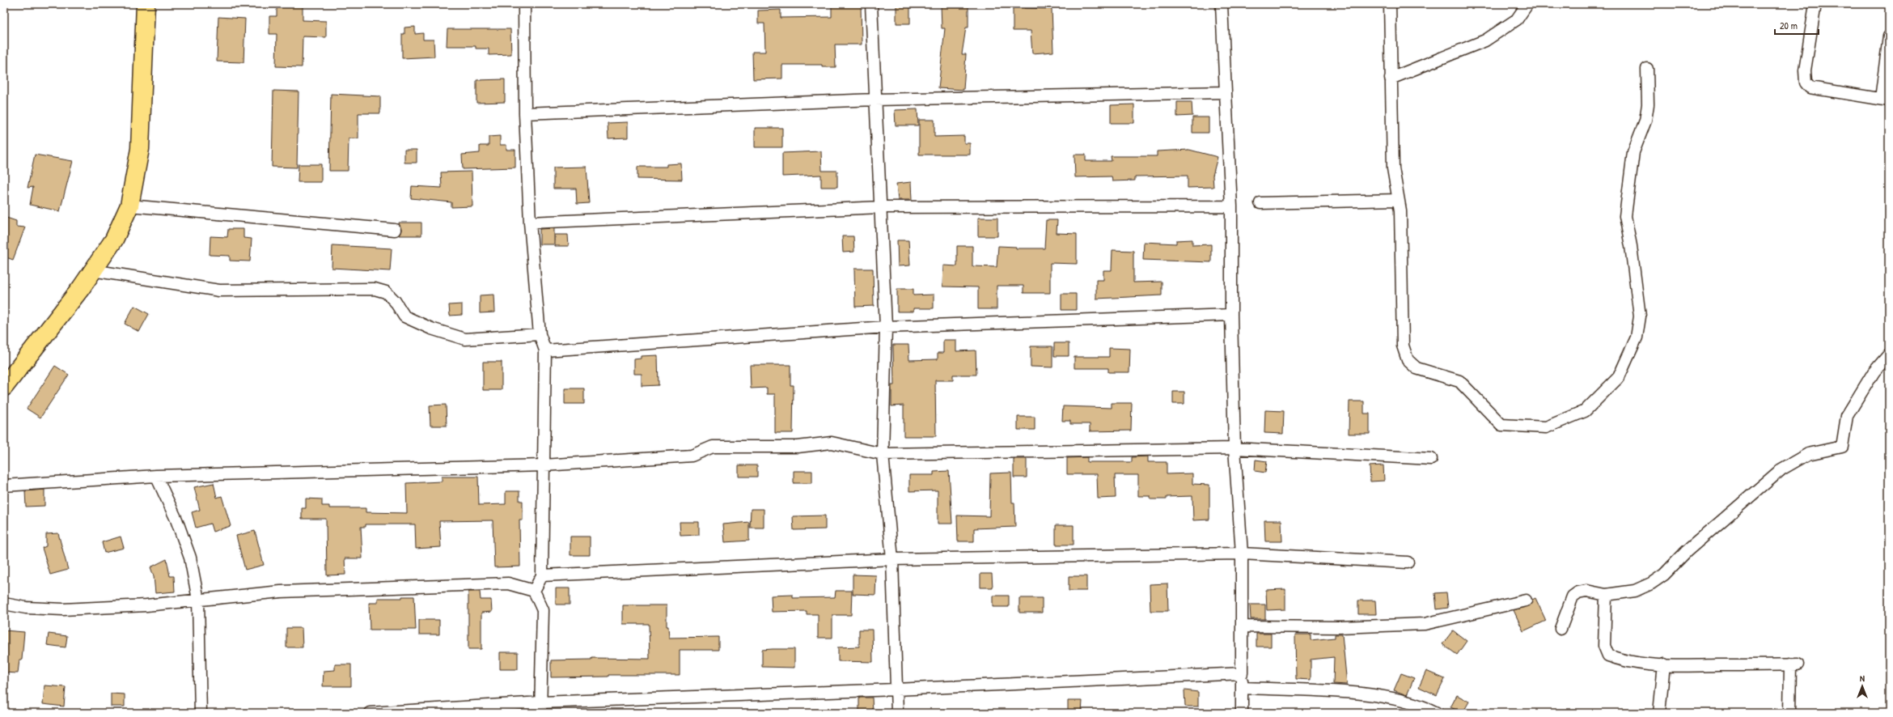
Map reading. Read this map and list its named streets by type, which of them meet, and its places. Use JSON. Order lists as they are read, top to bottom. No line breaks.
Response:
{"scale_bar":"20 m","north":"top"}
